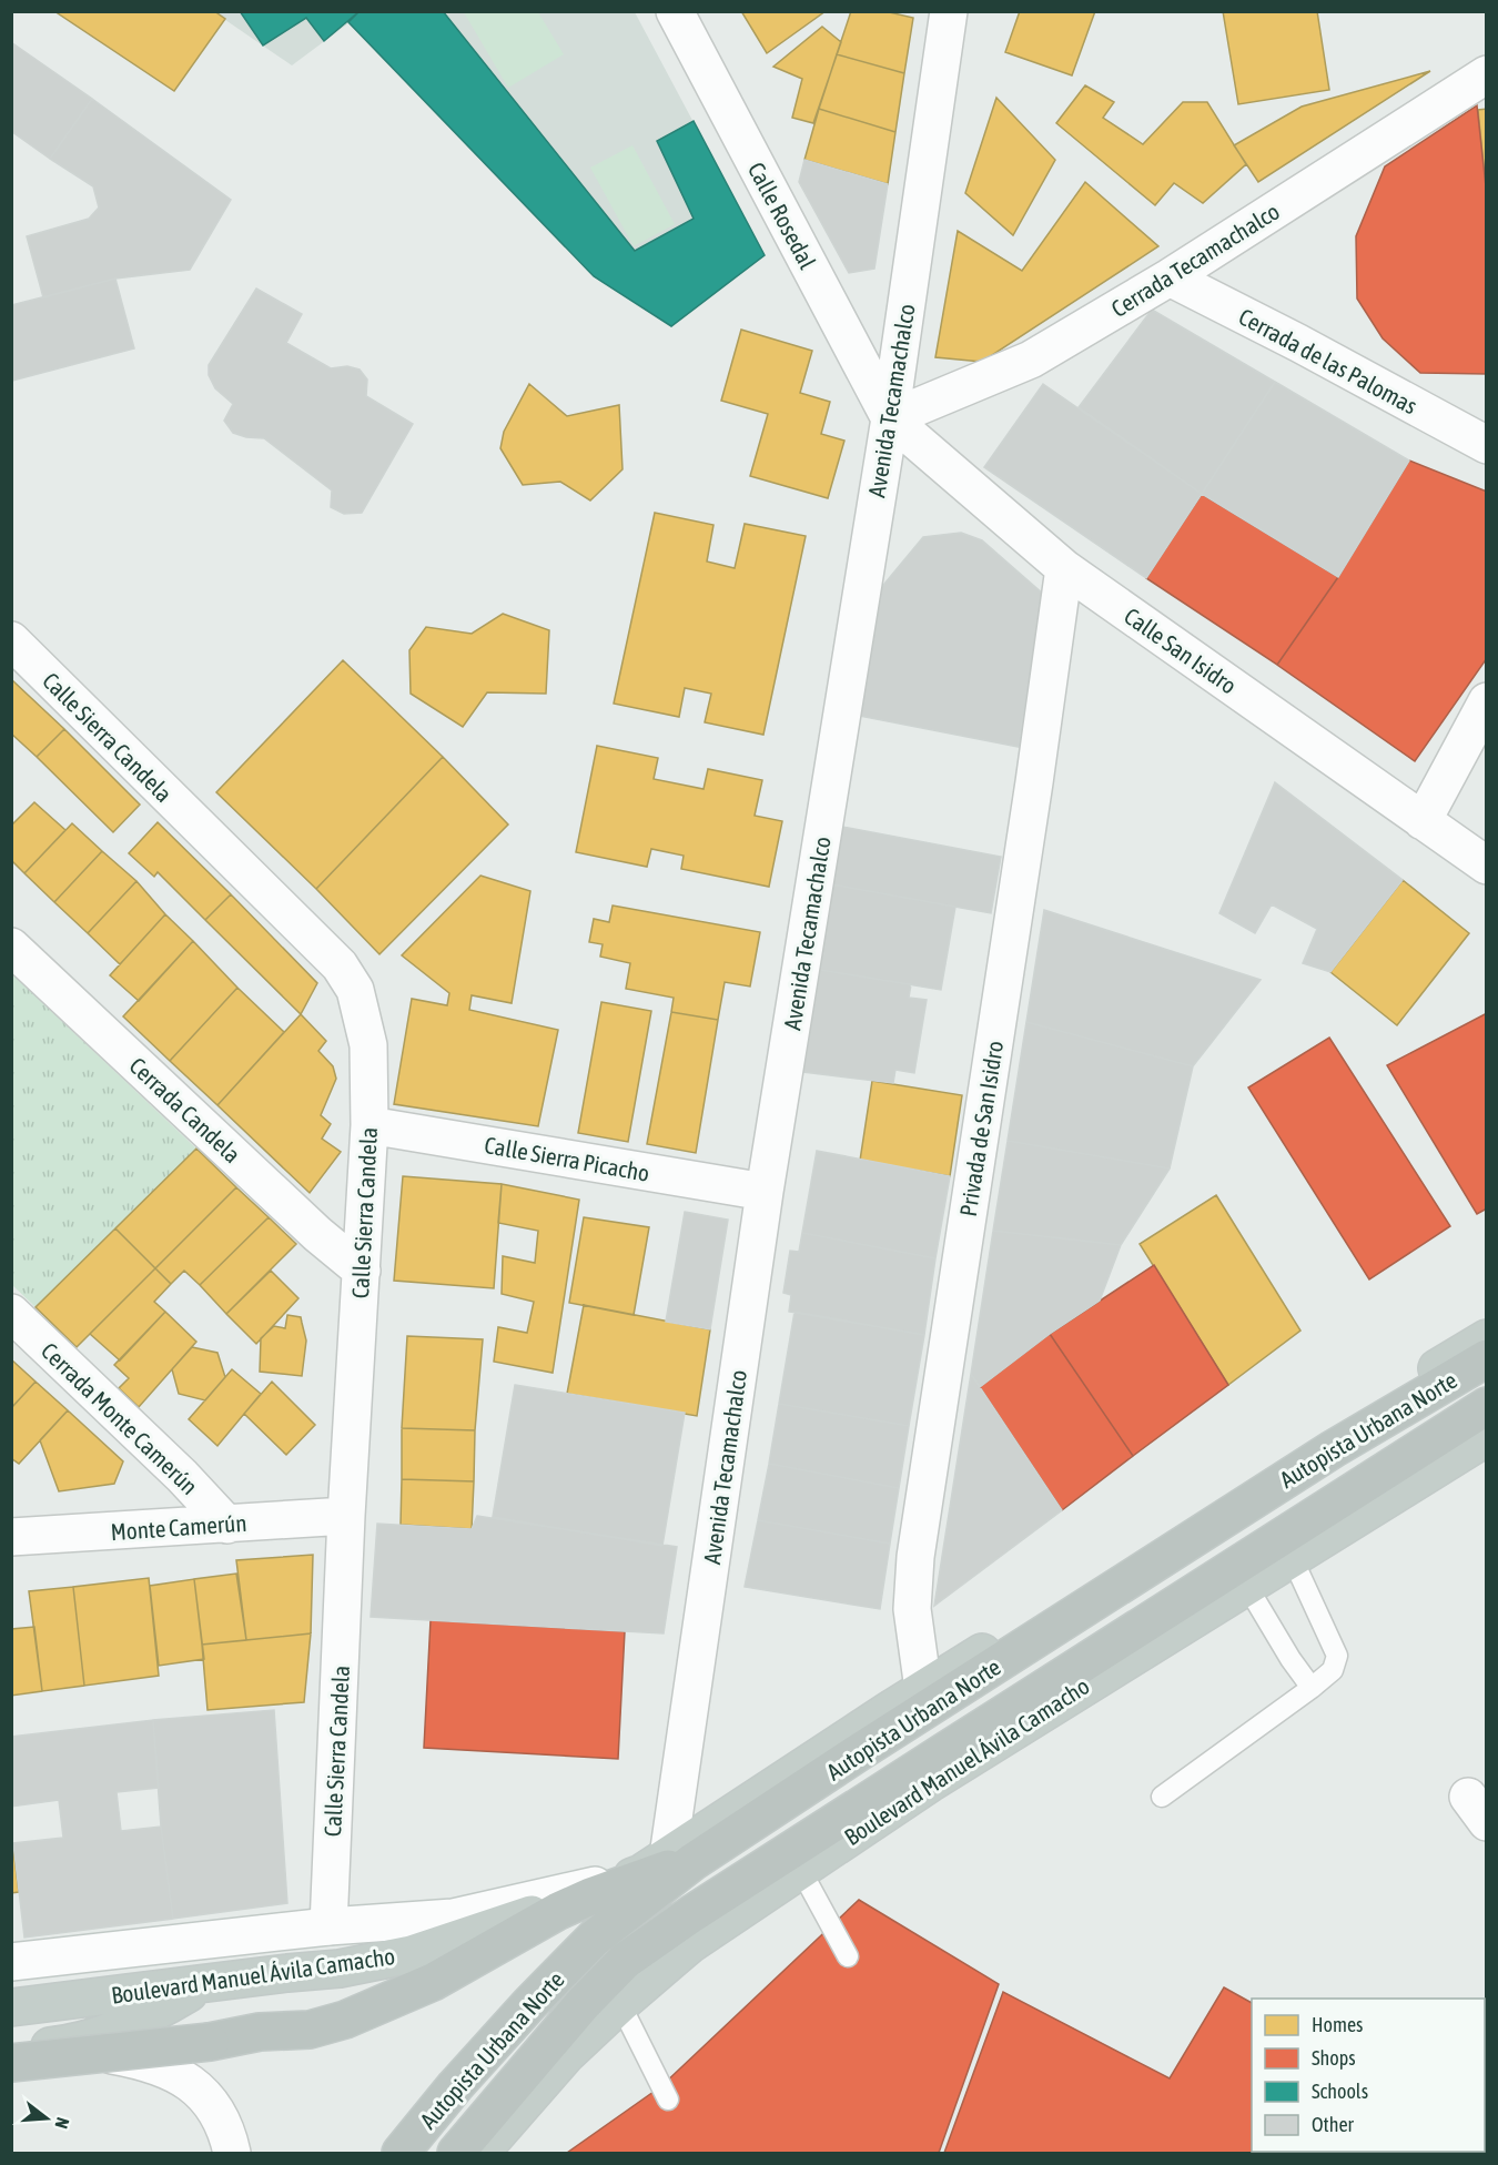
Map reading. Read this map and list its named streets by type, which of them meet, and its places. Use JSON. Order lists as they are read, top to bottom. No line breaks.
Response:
{"streets":{"highway":["Autopista Urbana Norte","Boulevard Manuel Ávila Camacho"],"street":["Calle Rosedal","Cerrada Tecamachalco","Cerrada de las Palomas","Avenida Tecamachalco","Calle San Isidro","Calle Sierra Candela","Cerrada Candela","Privada de San Isidro","Calle Sierra Picacho","Cerrada Monte Camerún","Monte Camerún"]},"crossings":[["Calle Rosedal","Cerrada Tecamachalco"],["Calle Rosedal","Avenida Tecamachalco"],["Calle Rosedal","Calle San Isidro"],["Cerrada Tecamachalco","Cerrada de las Palomas"],["Cerrada Tecamachalco","Avenida Tecamachalco"],["Cerrada Tecamachalco","Calle San Isidro"],["Avenida Tecamachalco","Calle San Isidro"],["Avenida Tecamachalco","Calle Sierra Picacho"],["Avenida Tecamachalco","Autopista Urbana Norte"],["Avenida Tecamachalco","Boulevard Manuel Ávila Camacho"],["Calle San Isidro","Privada de San Isidro"],["Calle Sierra Candela","Cerrada Candela"],["Calle Sierra Candela","Calle Sierra Picacho"],["Calle Sierra Candela","Monte Camerún"],["Calle Sierra Candela","Boulevard Manuel Ávila Camacho"],["Privada de San Isidro","Boulevard Manuel Ávila Camacho"],["Cerrada Monte Camerún","Monte Camerún"],["Autopista Urbana Norte","Boulevard Manuel Ávila Camacho"]],"legend":["Homes","Shops","Schools","Other"],"north":"right"}
